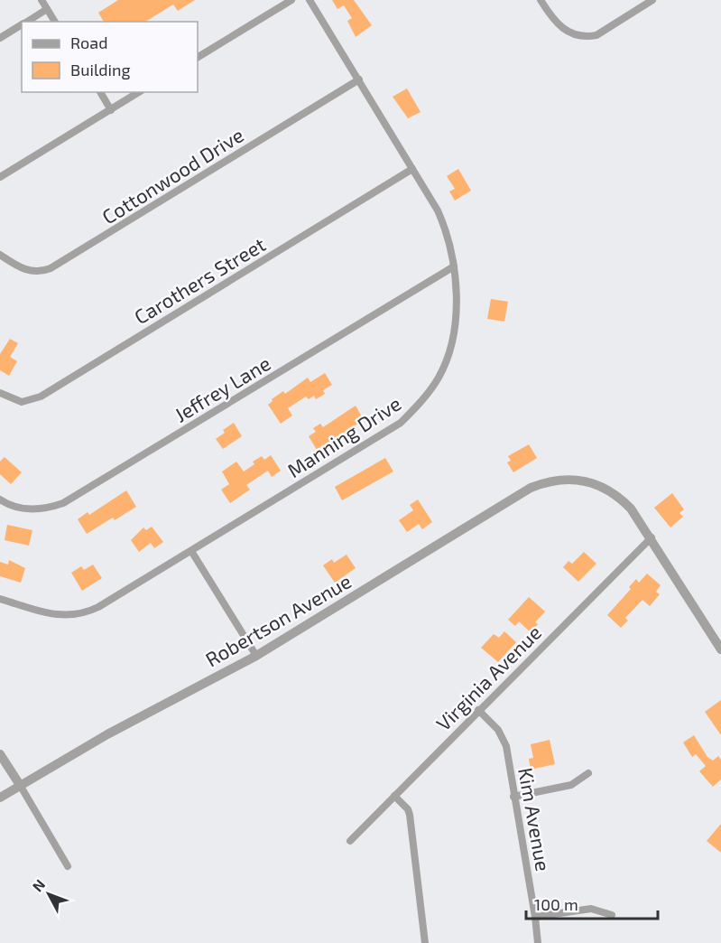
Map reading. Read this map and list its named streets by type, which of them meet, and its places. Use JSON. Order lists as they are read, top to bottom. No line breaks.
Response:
{"streets":{"street":["Cottonwood Drive","Carothers Street","Jeffrey Lane","Manning Drive","Robertson Avenue","Virginia Avenue","Kim Avenue"]},"crossings":[["Cottonwood Drive","Manning Drive"],["Carothers Street","Manning Drive"],["Jeffrey Lane","Manning Drive"],["Robertson Avenue","Virginia Avenue"],["Virginia Avenue","Kim Avenue"]],"legend":["Road","Building"],"scale_bar":"100 m","north":"top left"}
